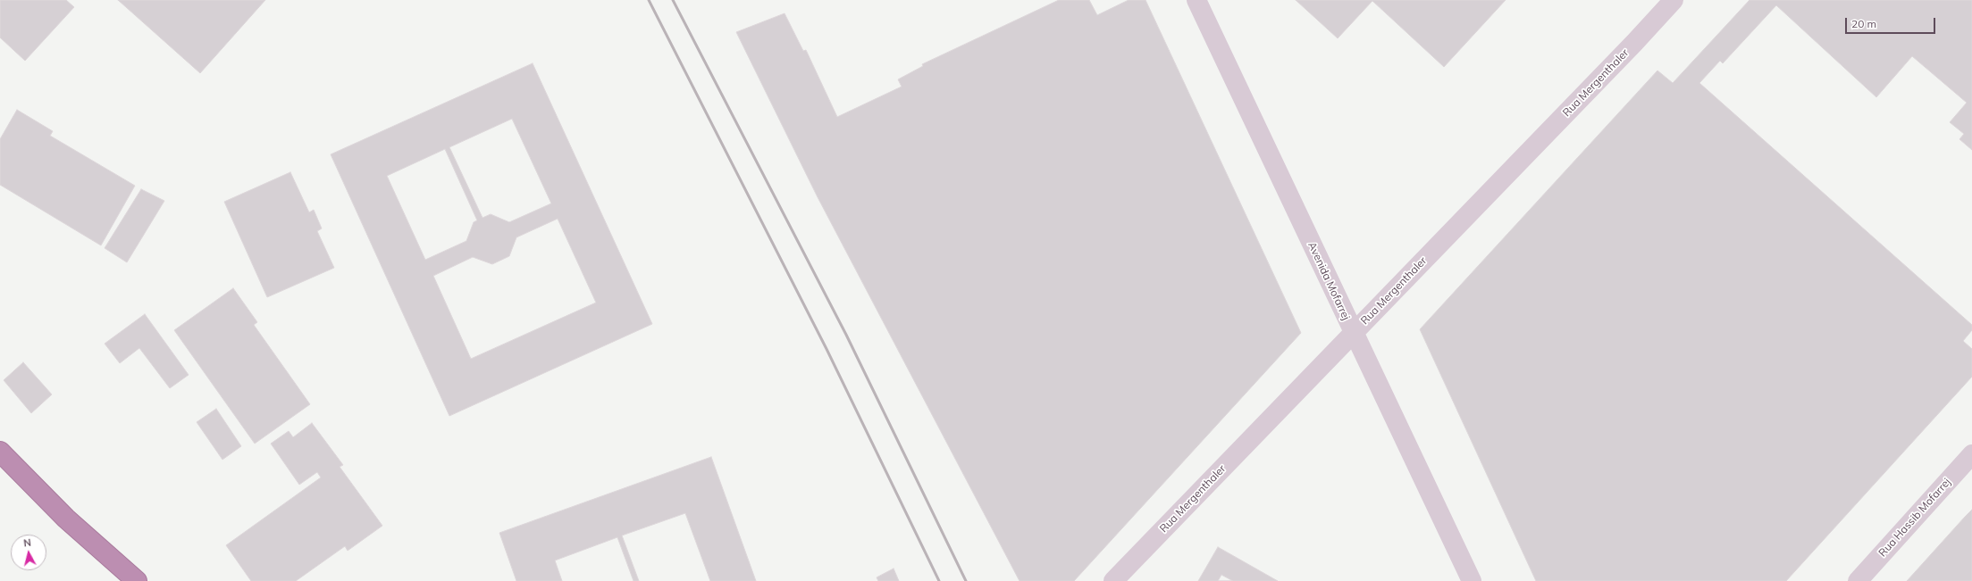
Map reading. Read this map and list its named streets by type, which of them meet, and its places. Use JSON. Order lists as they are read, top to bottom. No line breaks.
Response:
{"streets":{"street":["Rua Mergenthaler","Avenida Mofarrej","Rua Hassib Mofarrej"]},"crossings":[["Rua Mergenthaler","Avenida Mofarrej"]],"scale_bar":"20 m","north":"top"}
